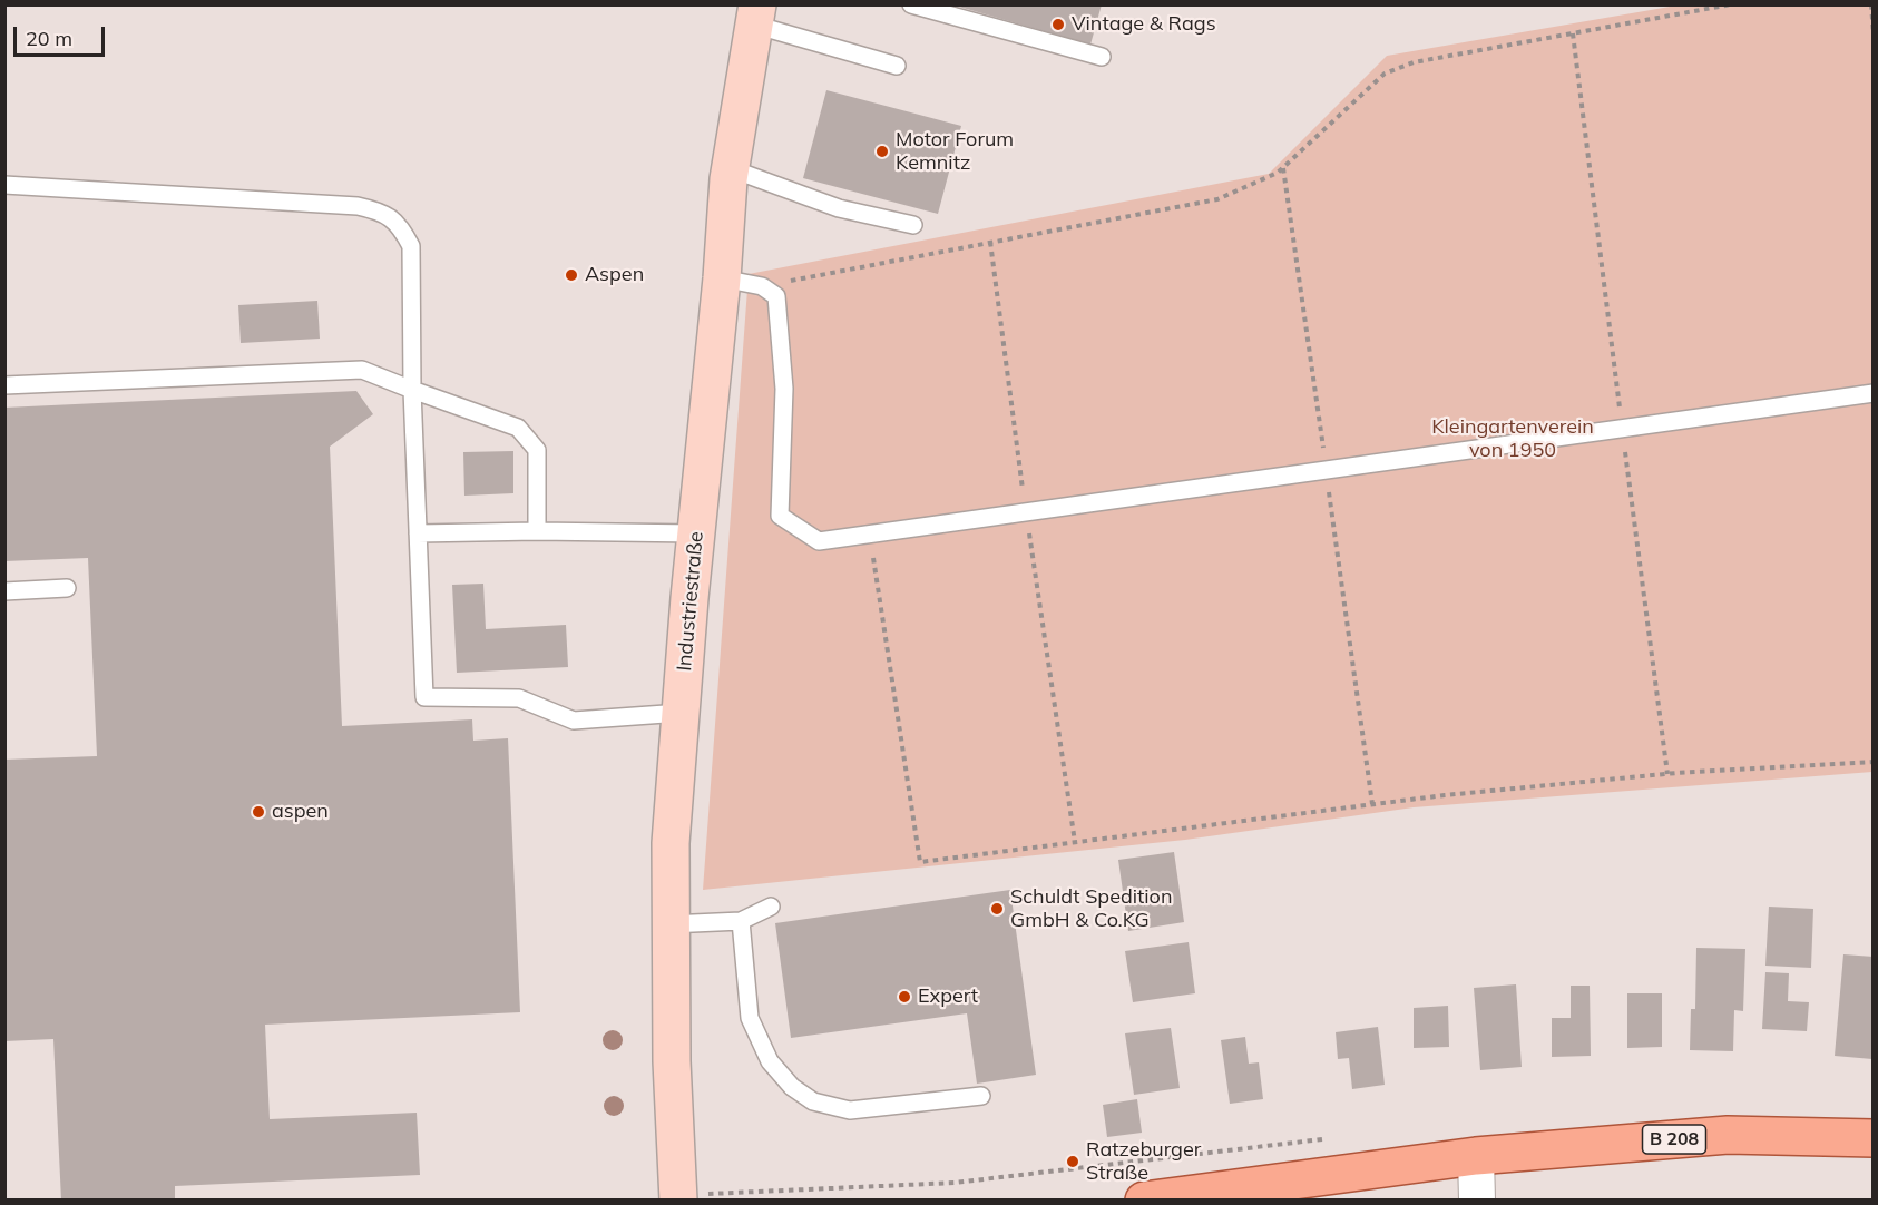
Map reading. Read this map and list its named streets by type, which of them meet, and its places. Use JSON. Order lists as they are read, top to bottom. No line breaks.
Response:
{"streets":{"main road":["Industriestraße","B 208"]},"parks":["Kleingartenverein von 1950"],"places":["Vintage & Rags","Motor Forum Kemnitz","Aspen","aspen","Schuldt Spedition GmbH & Co.KG","Expert","Ratzeburger Straße"],"scale_bar":"20 m"}
